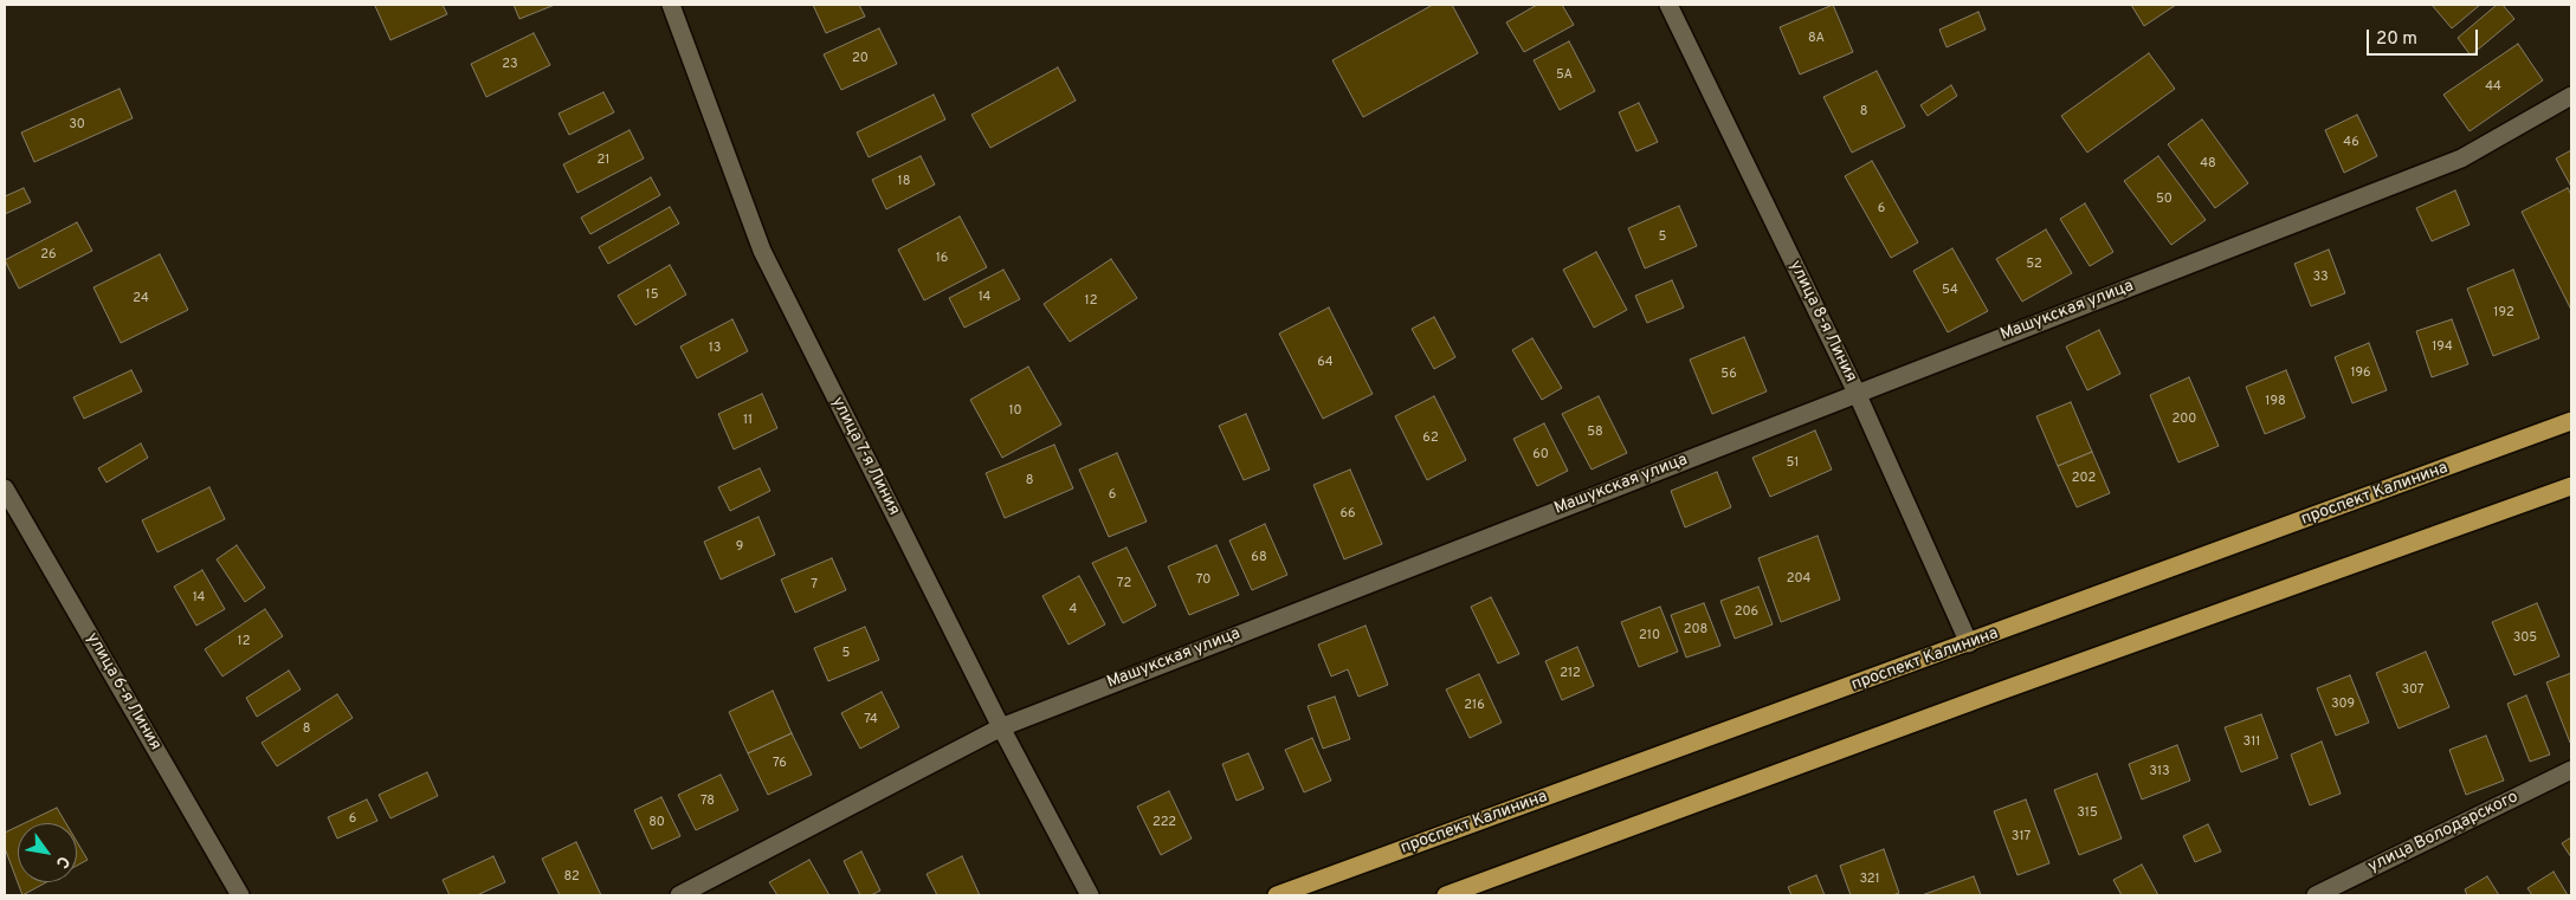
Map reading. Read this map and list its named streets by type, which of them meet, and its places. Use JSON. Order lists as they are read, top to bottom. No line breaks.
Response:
{"streets":{"main road":["проспект Калинина"],"street":["Машукская улица","улица 8-я Линия","улица 7-я Линия","улица 6-я Линия","улица Володарского"]},"crossings":[["Машукская улица","улица 8-я Линия"],["Машукская улица","улица 7-я Линия"],["улица 8-я Линия","проспект Калинина"]],"house_numbers":["8А","20","23","5А","44","8","30","46","21","48","18","50","6","5","26","16","52","33","54","15","14","24","12","192","194","13","64","196","56","198","10","200","11","58","62","60","51","202","8","6","66","9","68","204","70","72","7","14","4","206","208","210","305","12","5","212","307","309","216","74","8","311","76","313","78","315","6","80","222","317","82","321"],"scale_bar":"20 m","north":"bottom right"}
